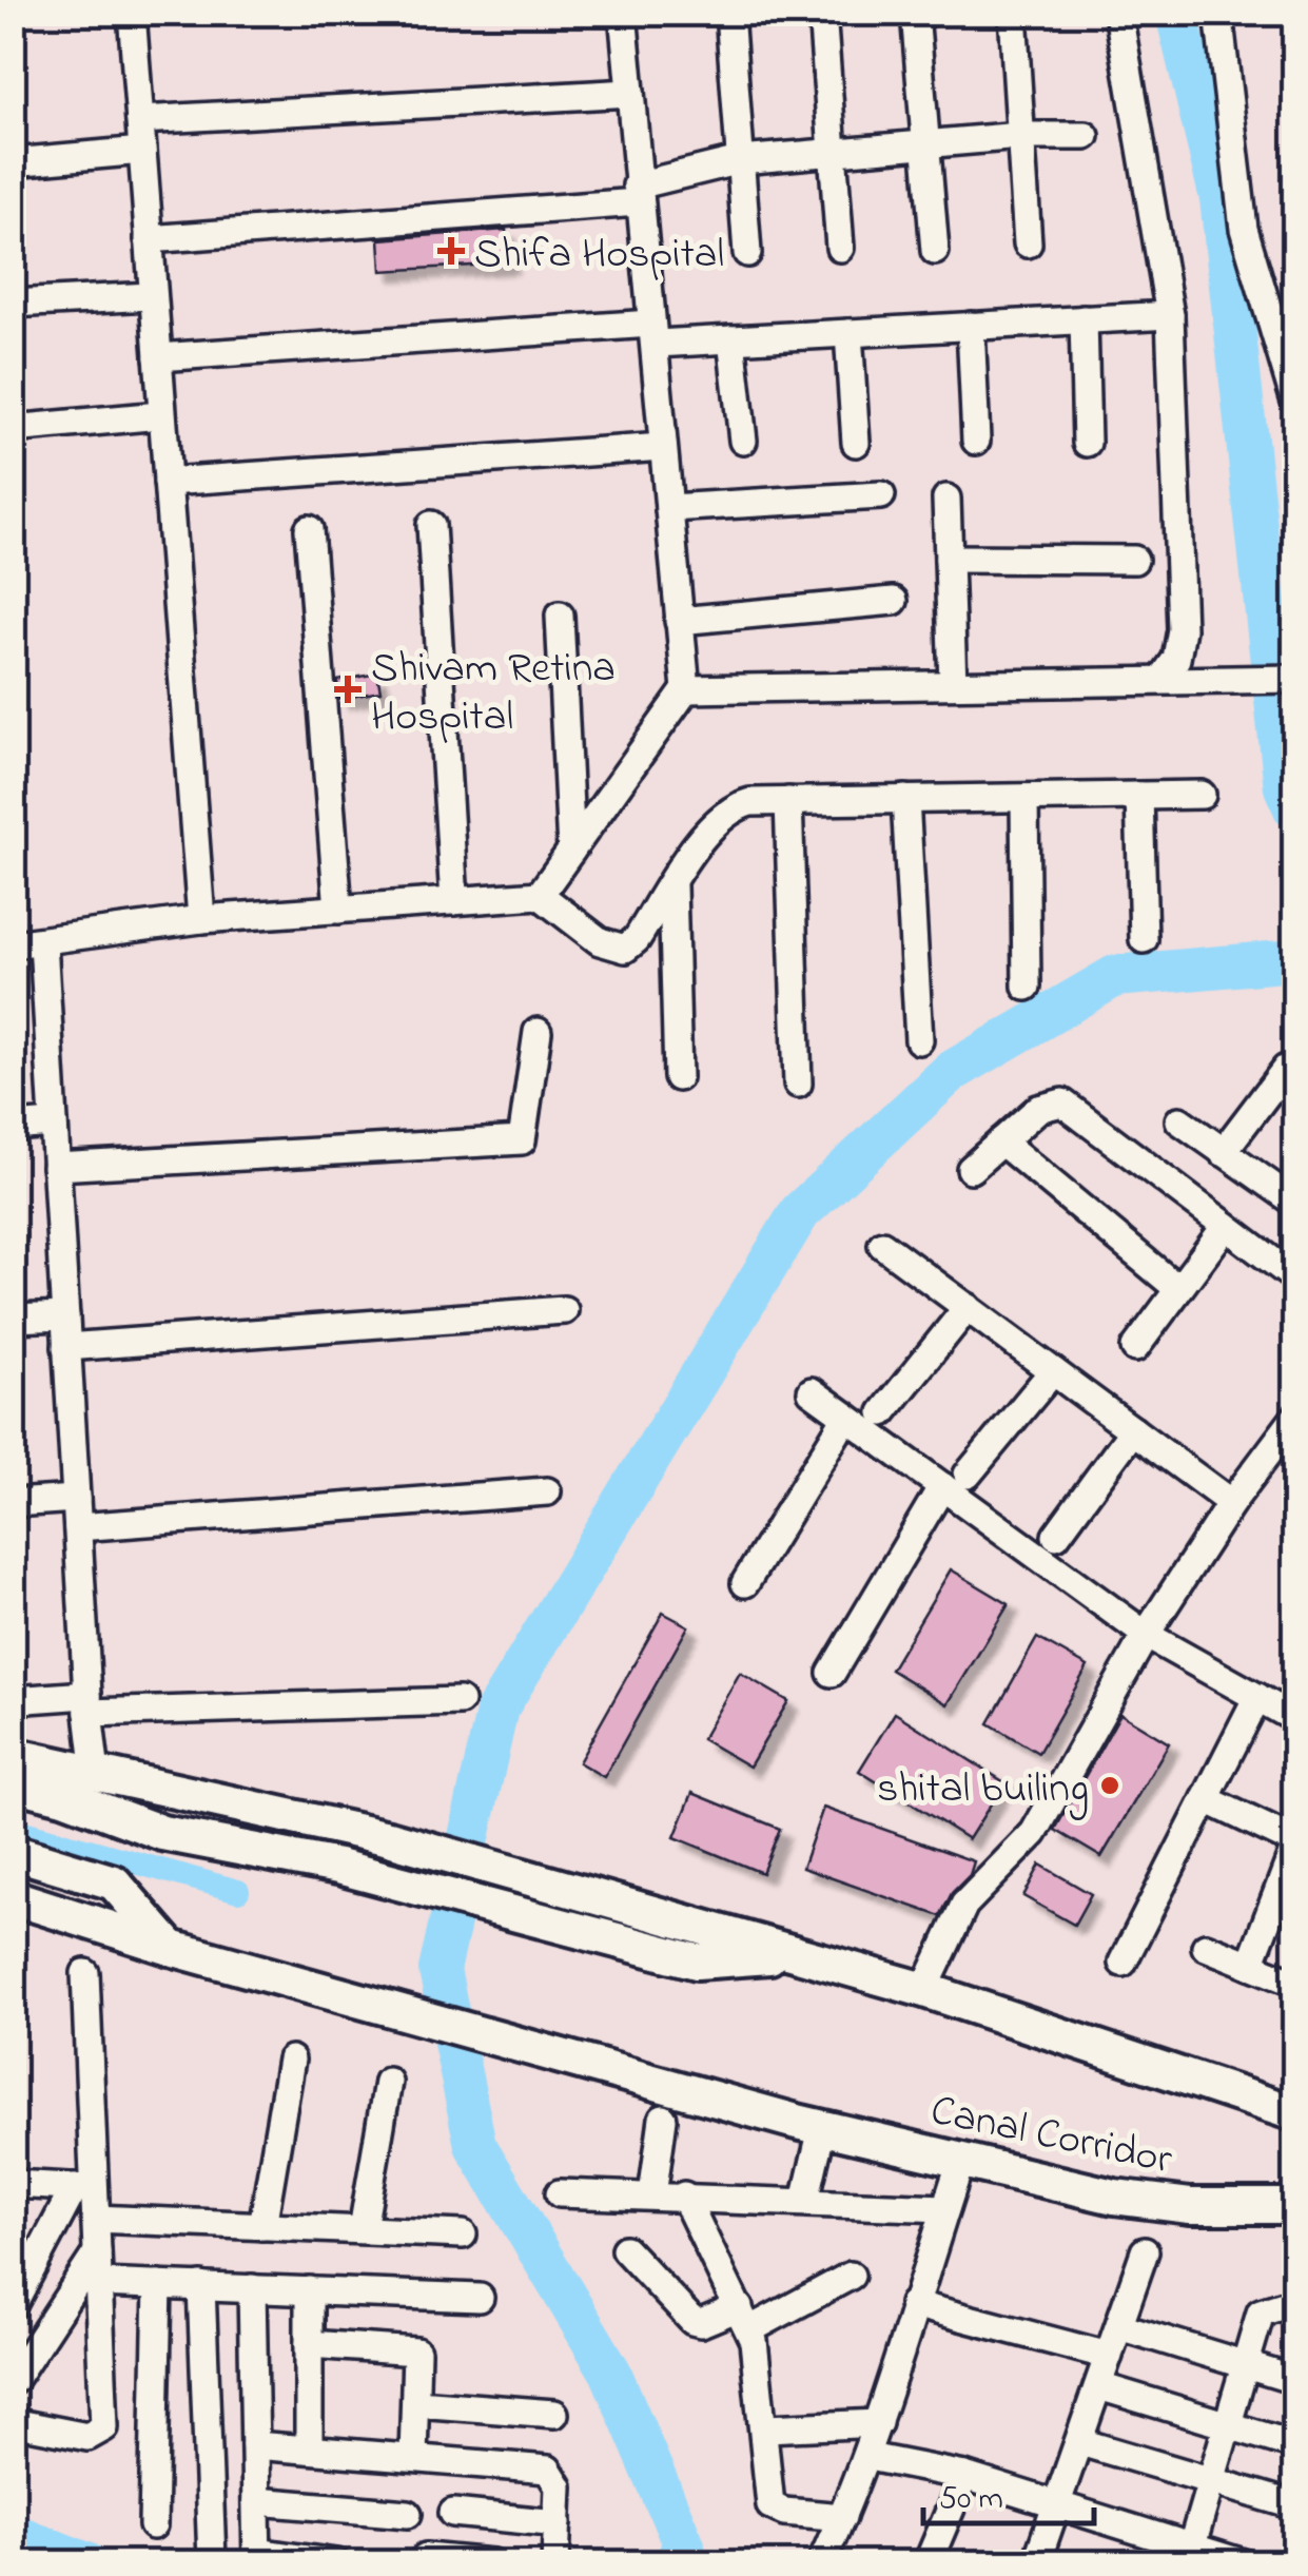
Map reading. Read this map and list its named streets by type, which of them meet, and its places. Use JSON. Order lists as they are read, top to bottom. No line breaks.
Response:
{"streets":{"main road":["Canal Corridor"]},"places":{"health":["Shifa Hospital","Shivam Retina Hospital"],"other":["shital builing"]},"scale_bar":"50 m"}
